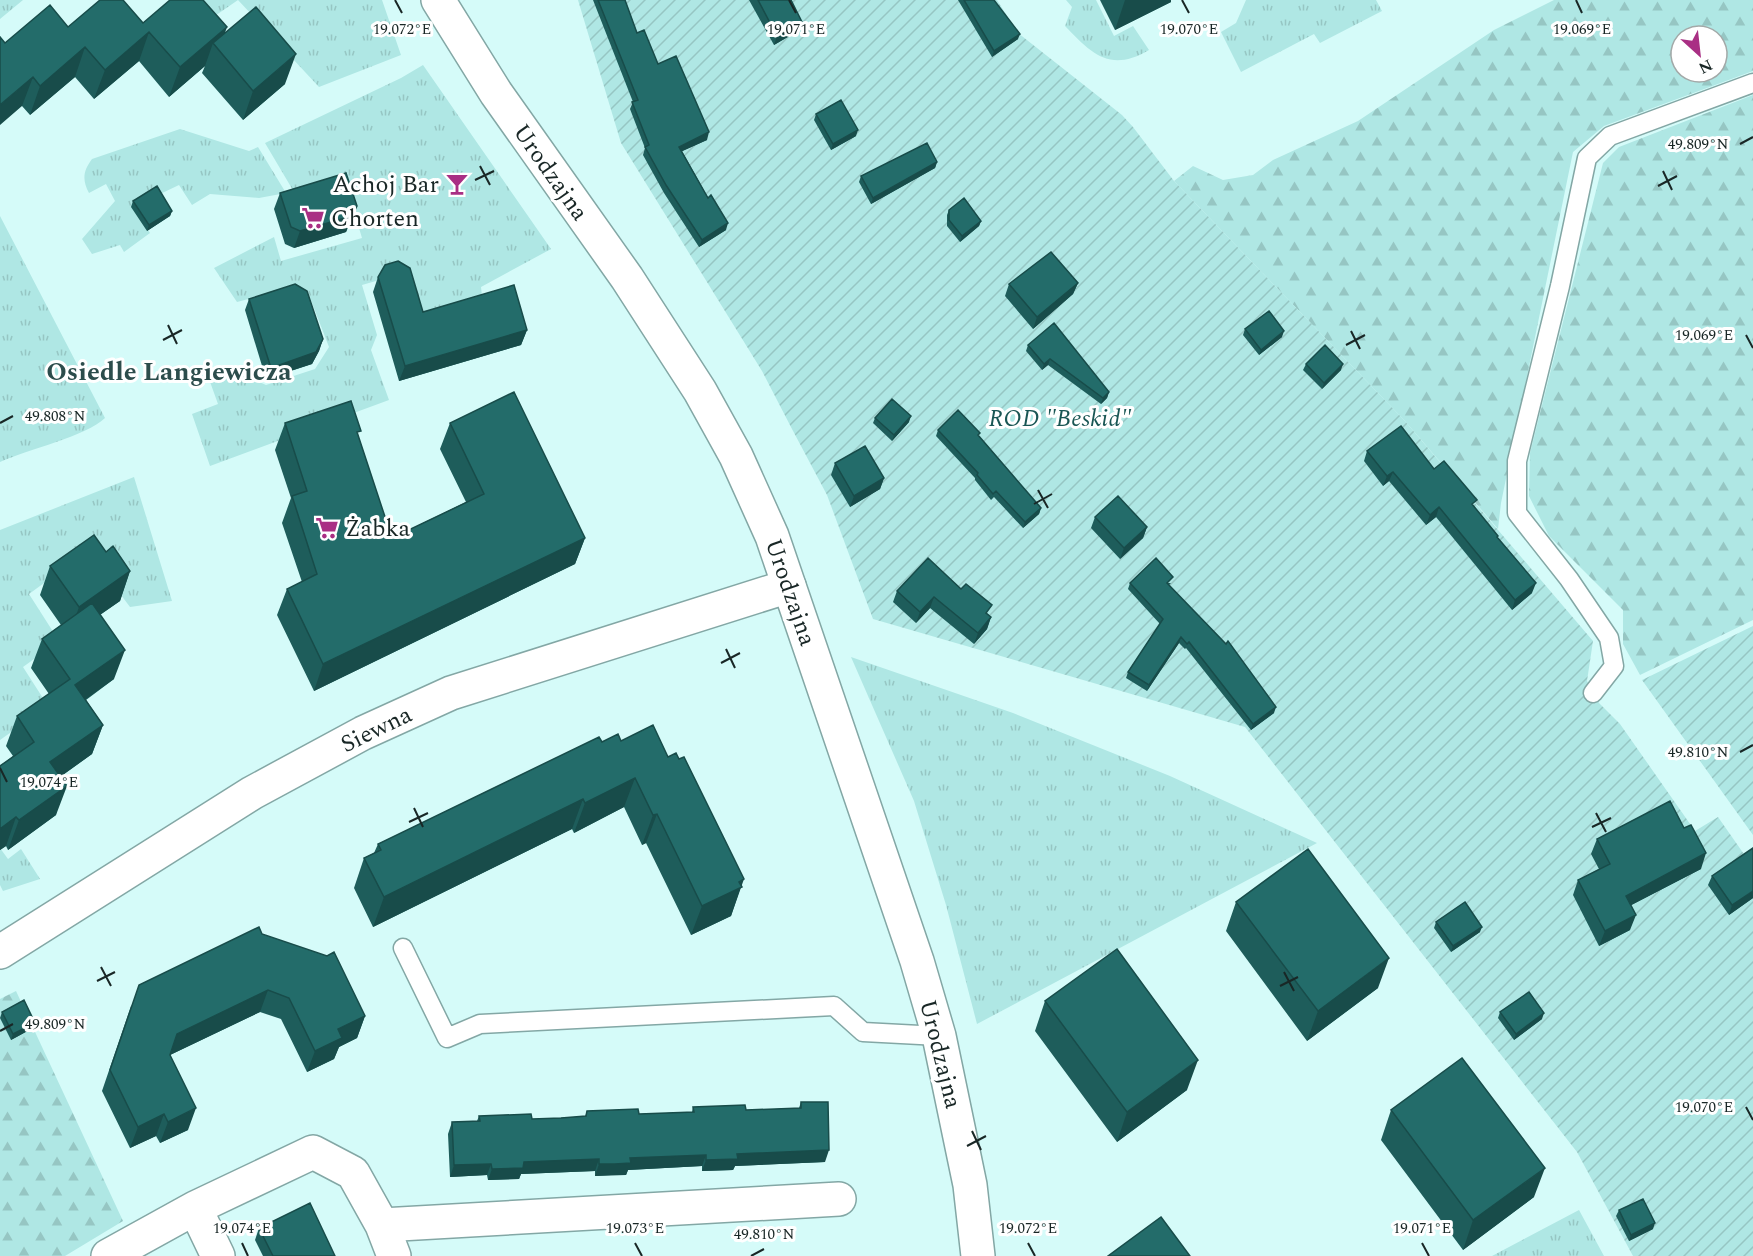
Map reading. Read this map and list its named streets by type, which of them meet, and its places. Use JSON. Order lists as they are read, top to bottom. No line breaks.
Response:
{"streets":{"street":["Urodzajna","Siewna"]},"crossings":[["Urodzajna","Siewna"]],"districts":["Osiedle Langiewicza"],"parks":["ROD \"Beskid\""],"places":{"bar":["Achoj Bar"],"supermarket":["Chorten","Żabka"]},"north":"bottom right","coordinates":["19.072°E","19.071°E","19.070°E","19.069°E","49.809°N","49.808°N","49.810°N","19.074°E","19.073°E"]}
